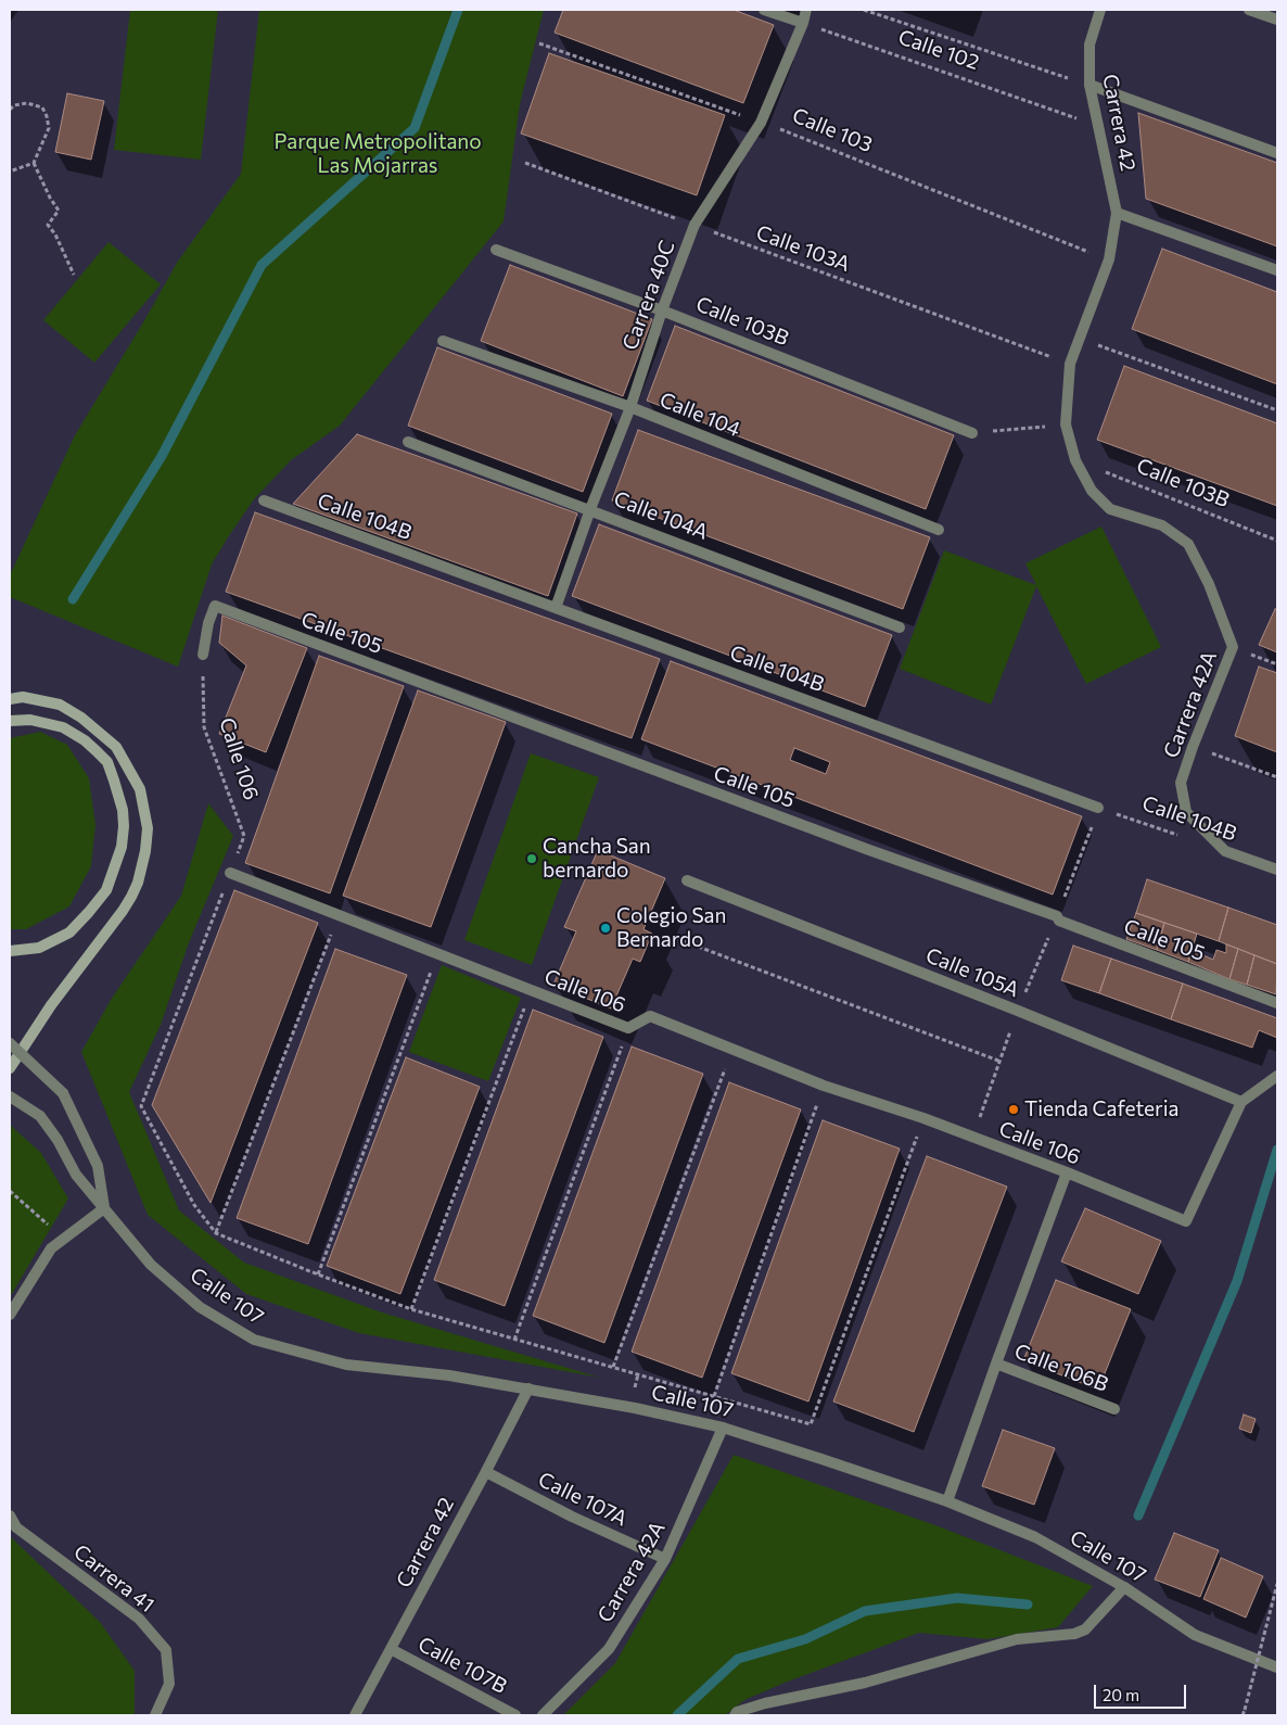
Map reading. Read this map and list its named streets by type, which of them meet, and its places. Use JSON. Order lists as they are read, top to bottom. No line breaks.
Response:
{"streets":{"street":["Carrera 42","Carrera 40C","Calle 103B","Calle 104","Calle 104A","Calle 104B","Calle 105","Carrera 42A","Calle 106","Calle 105A","Calle 107","Calle 106B","Calle 107A","Carrera 41","Calle 107B"],"path":["Calle 102","Calle 103","Calle 103A"]},"crossings":[["Calle 102","Carrera 42"],["Calle 102","Carrera 40C"],["Carrera 42","Carrera 42A"],["Carrera 42","Calle 107"],["Carrera 42","Calle 107A"],["Carrera 42","Calle 107B"],["Calle 103","Carrera 40C"],["Calle 103","Carrera 42A"],["Calle 103A","Carrera 40C"],["Calle 103A","Carrera 42A"],["Carrera 40C","Calle 103B"],["Carrera 40C","Calle 104"],["Carrera 40C","Calle 104A"],["Carrera 40C","Calle 104B"],["Calle 103B","Carrera 42A"],["Calle 104B","Carrera 42A"],["Calle 105","Calle 106"],["Carrera 42A","Calle 107"],["Carrera 42A","Calle 107A"],["Calle 106","Calle 105A"]],"parks":["Parque Metropolitano Las Mojarras"],"places":["Cancha San bernardo","Colegio San Bernardo","Tienda Cafeteria"],"scale_bar":"20 m"}
